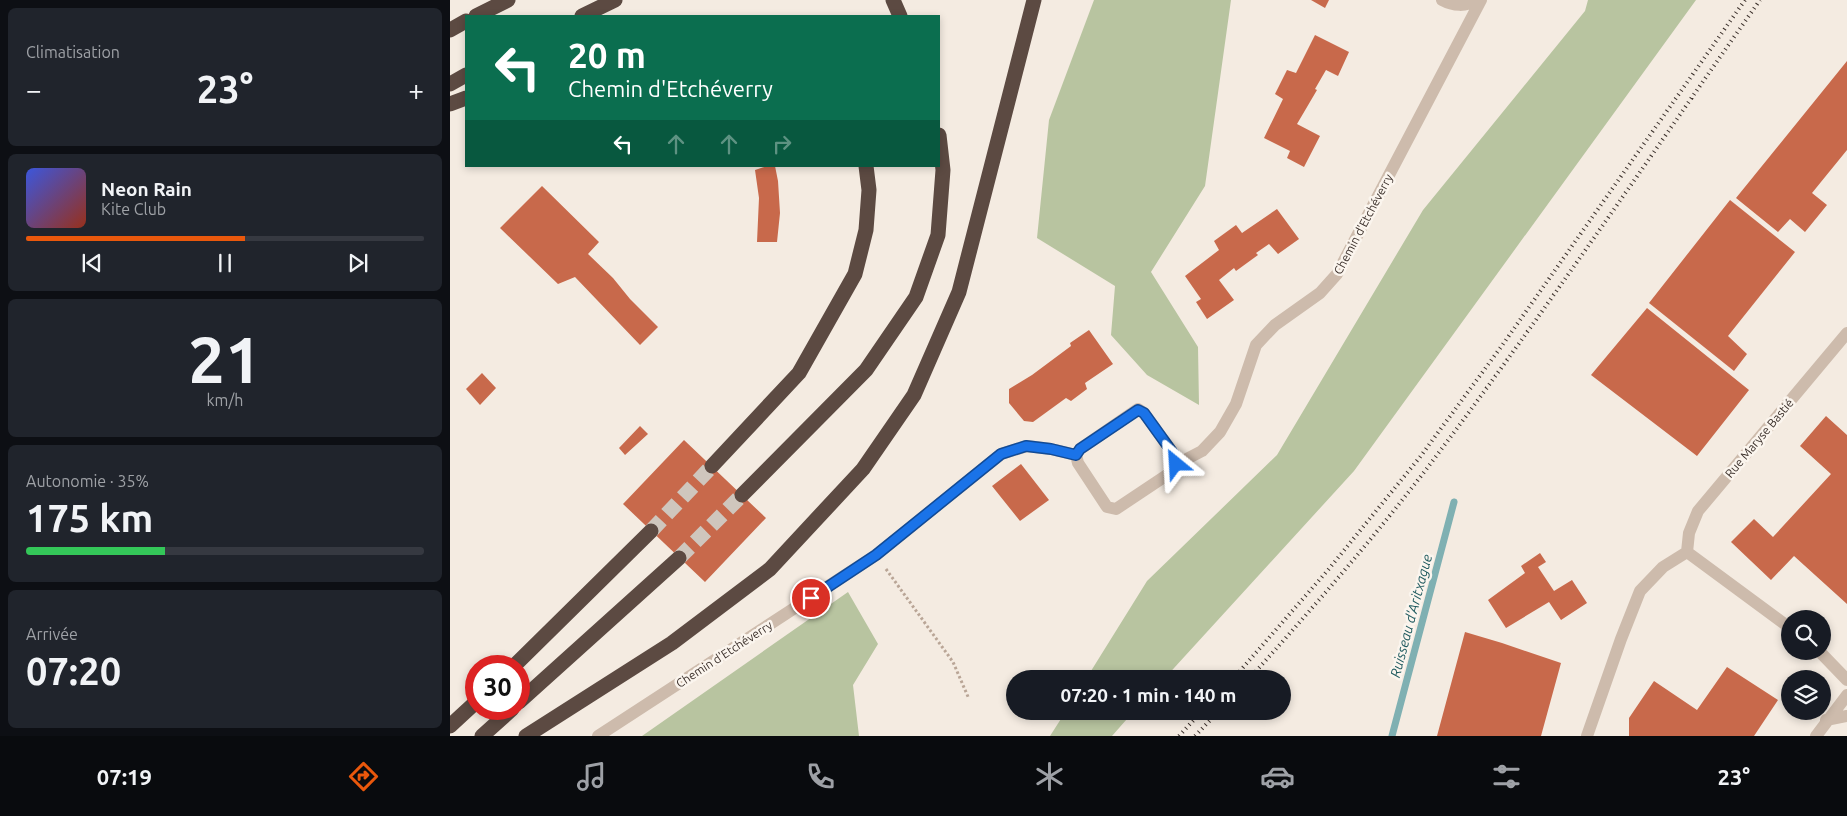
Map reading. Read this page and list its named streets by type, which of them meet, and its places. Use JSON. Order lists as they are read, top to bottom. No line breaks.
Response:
{"streets":{"street":["Chemin d'Etchéverry","Rue Maryse Bastié"]},"water":["Ruisseau d'Aritxague"],"page":{"tile":["Climatisation",["21","km/h"],["Autonomie · 35%","175 km"],["Arrivée","07:20"]],"turn":["20 m","Chemin d'Etchéverry"],"heat":["−","23°","+"],"song":["Neon Rain","Kite Club"],"limit":"30","trip":"07:20 · 1 min · 140 m","tabs":["07:19","23°"]}}
